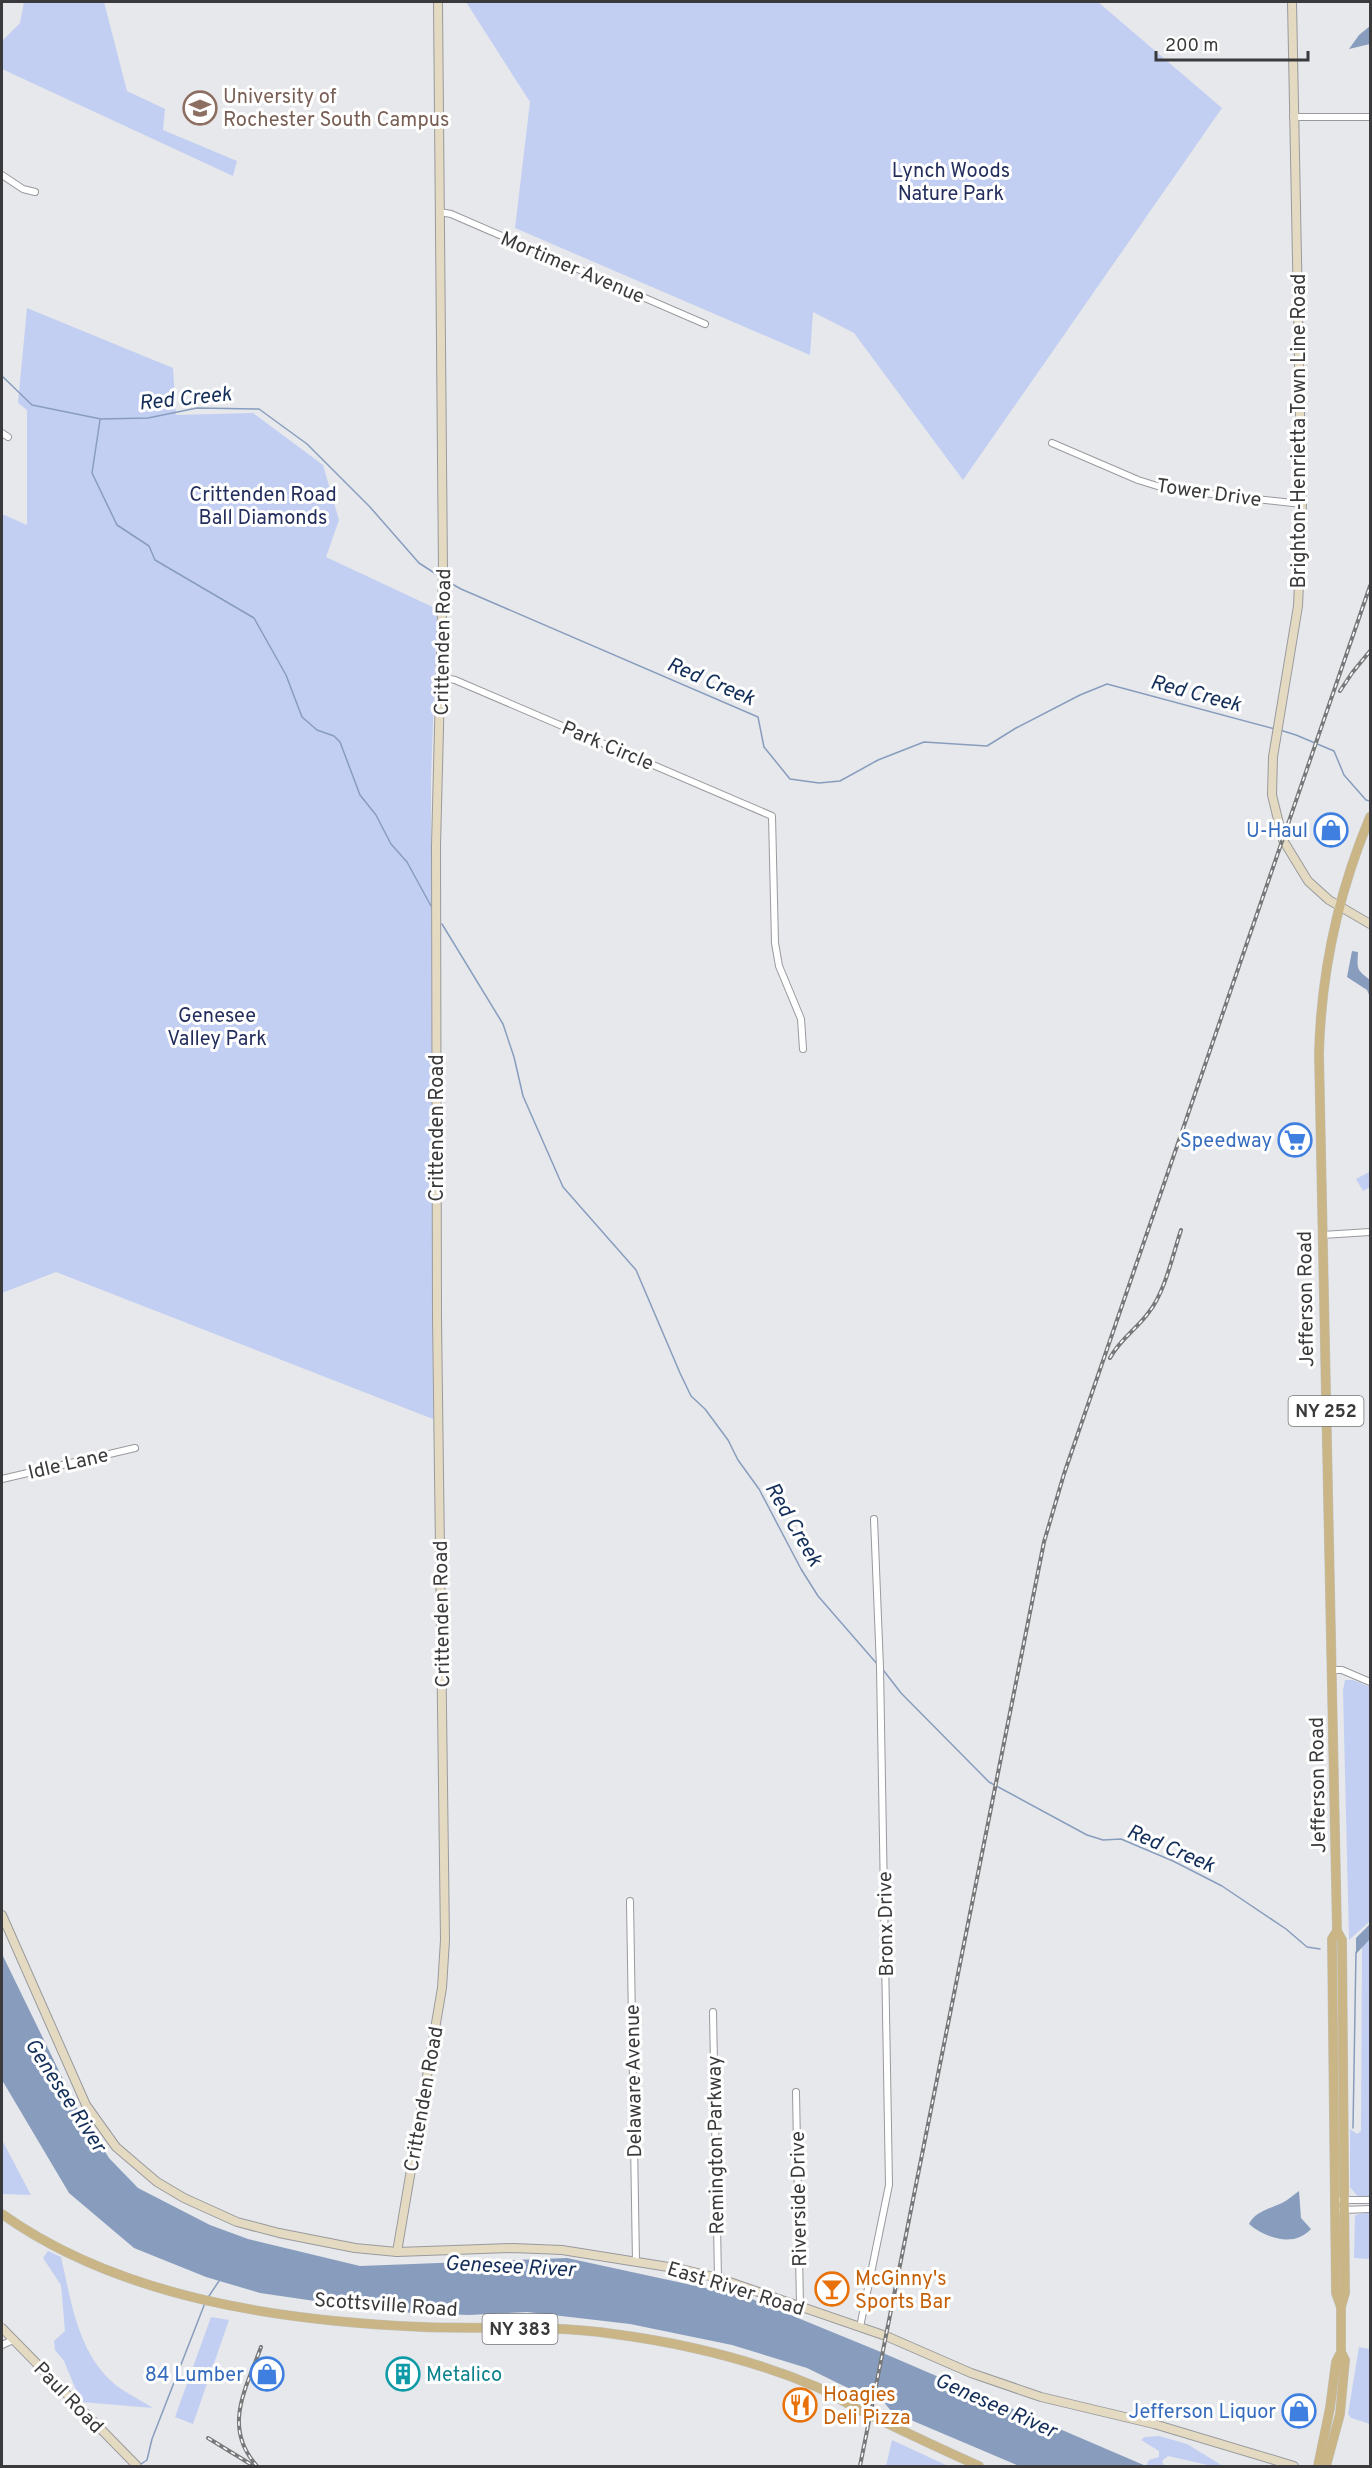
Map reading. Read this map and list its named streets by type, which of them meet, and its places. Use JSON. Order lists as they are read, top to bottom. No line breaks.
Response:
{"streets":{"main road":["Jefferson Road","NY 252","Scottsville Road","NY 383"],"street":["Mortimer Avenue","Brighton-Henrietta Town Line Road","Tower Drive","Crittenden Road","Park Circle","Idle Lane","Bronx Drive","Delaware Avenue","Remington Parkway","Riverside Drive","East River Road","Paul Road"]},"crossings":[["Mortimer Avenue","Crittenden Road"],["Brighton-Henrietta Town Line Road","Tower Drive"],["Brighton-Henrietta Town Line Road","Jefferson Road"],["Crittenden Road","Park Circle"],["Crittenden Road","East River Road"],["Bronx Drive","East River Road"],["Delaware Avenue","East River Road"],["Remington Parkway","East River Road"],["Riverside Drive","East River Road"]],"water":["Red Creek","Genesee River"],"parks":["Lynch Woods Nature Park","Crittenden Road Ball Diamonds","Genesee Valley Park"],"places":{"school or university":["University of Rochester South Campus"],"shop":["U-Haul","84 Lumber","Jefferson Liquor"],"supermarket":["Speedway"],"bar":["McGinny's Sports Bar"],"building":["Metalico"],"restaurant":["Hoagies Deli Pizza"]},"scale_bar":"200 m"}
